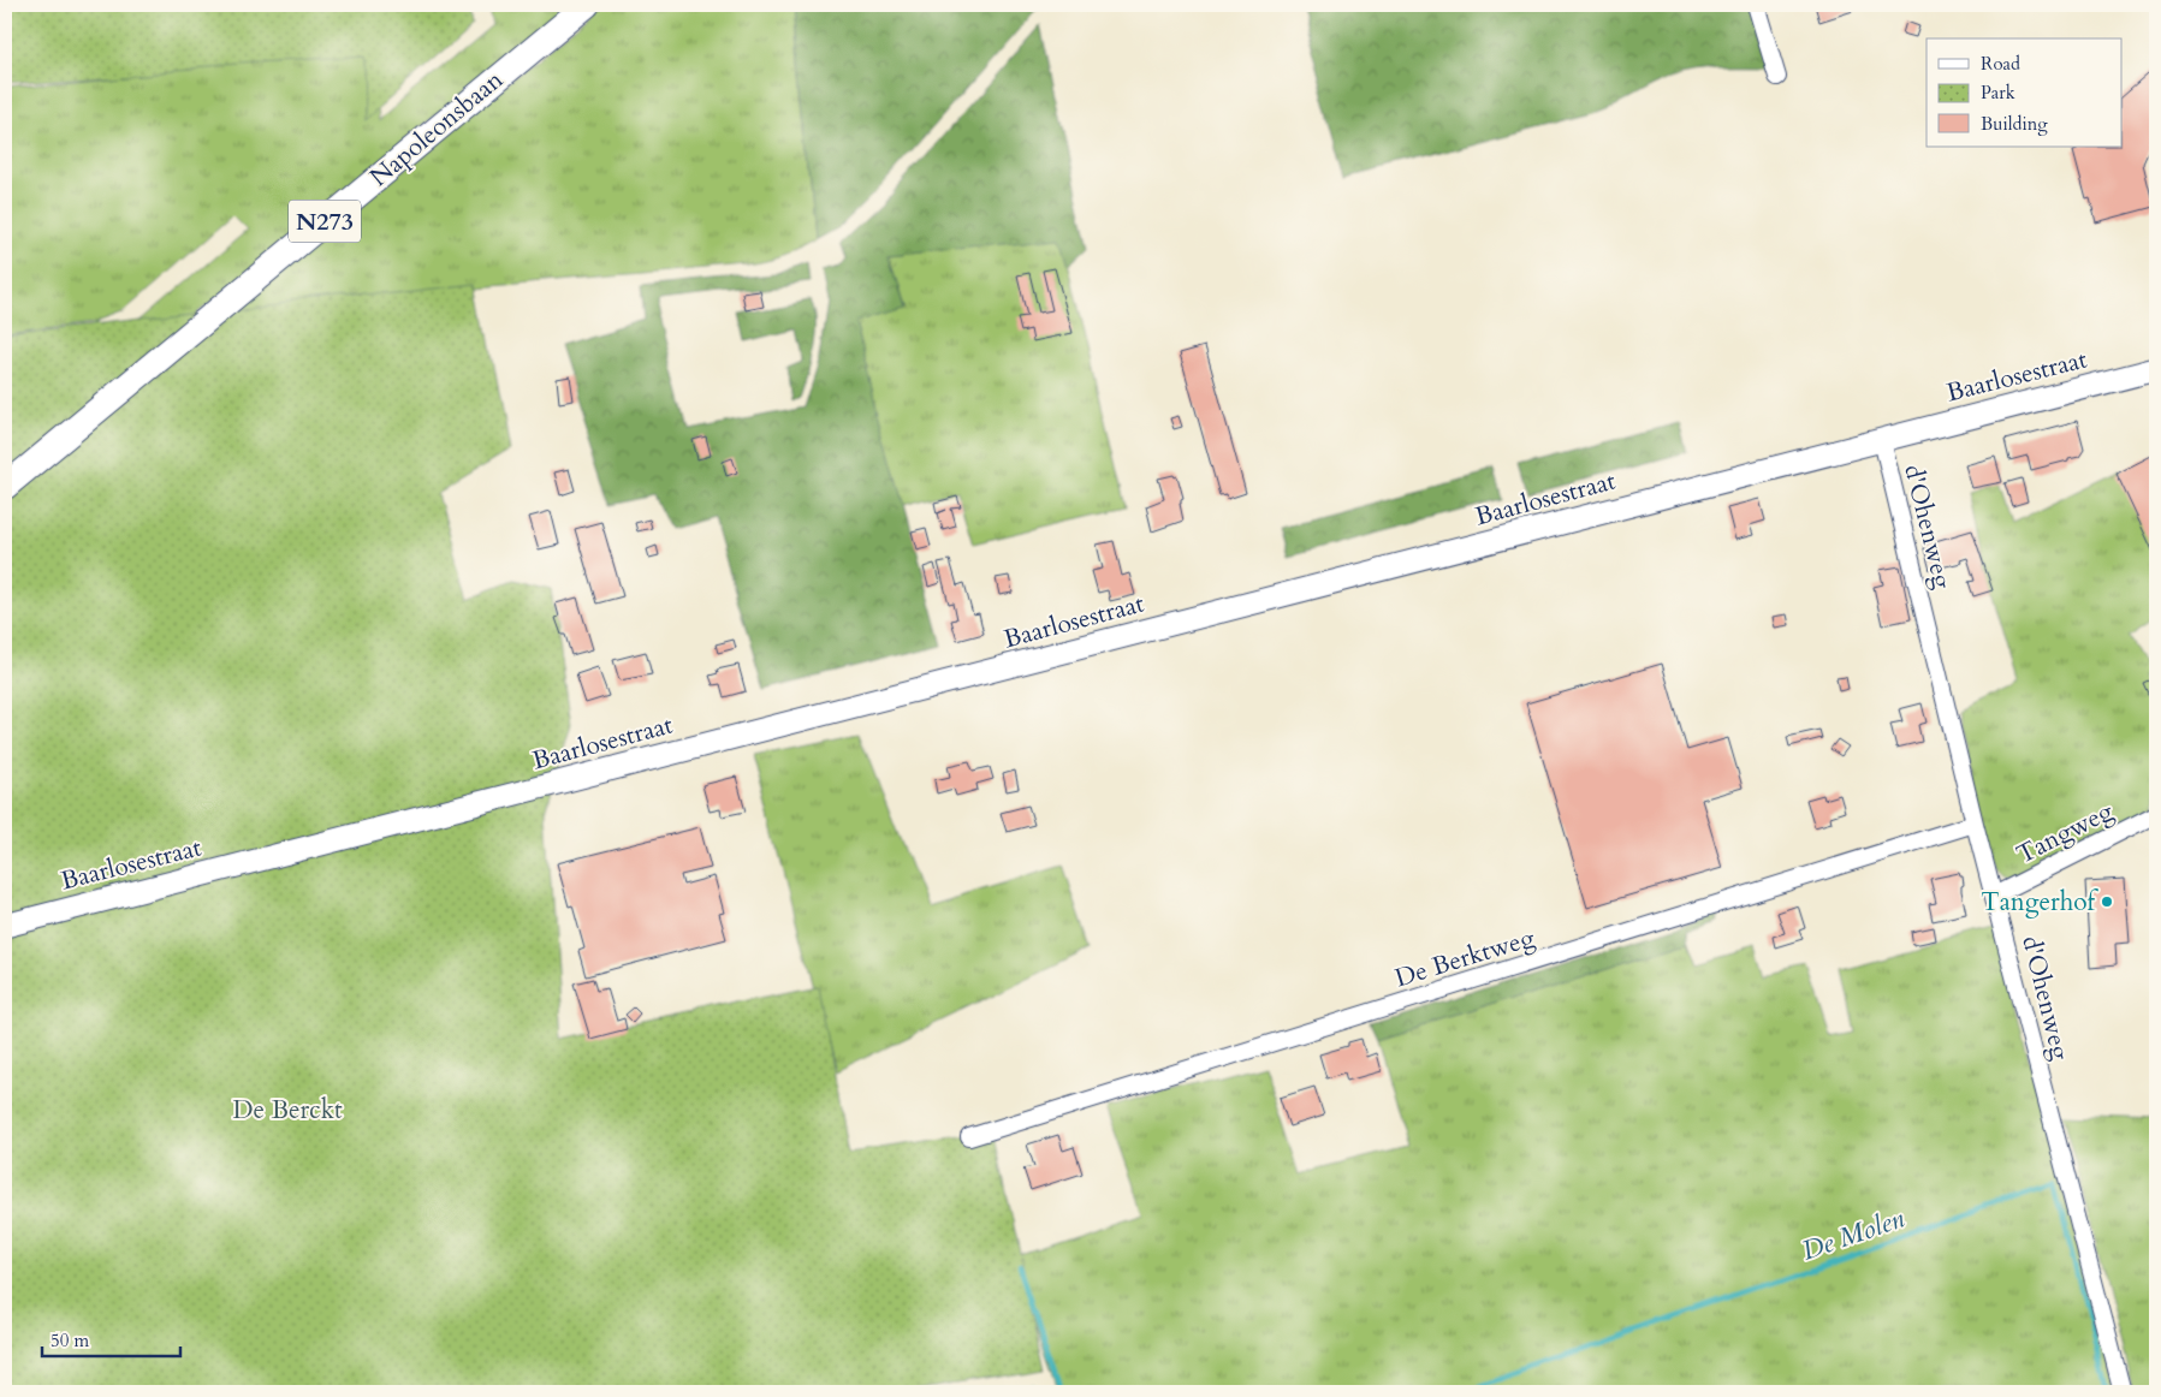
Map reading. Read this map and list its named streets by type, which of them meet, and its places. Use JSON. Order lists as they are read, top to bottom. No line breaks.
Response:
{"streets":{"main road":["Napoleonsbaan","N273"],"street":["Baarlosestraat","d'Ohenweg","Tangweg","De Berktweg"]},"crossings":[["Baarlosestraat","d'Ohenweg"],["d'Ohenweg","Tangweg"],["d'Ohenweg","De Berktweg"]],"water":["De Molen"],"parks":["De Berckt"],"places":["Tangerhof"],"legend":["Road","Park","Building"],"scale_bar":"50 m"}
